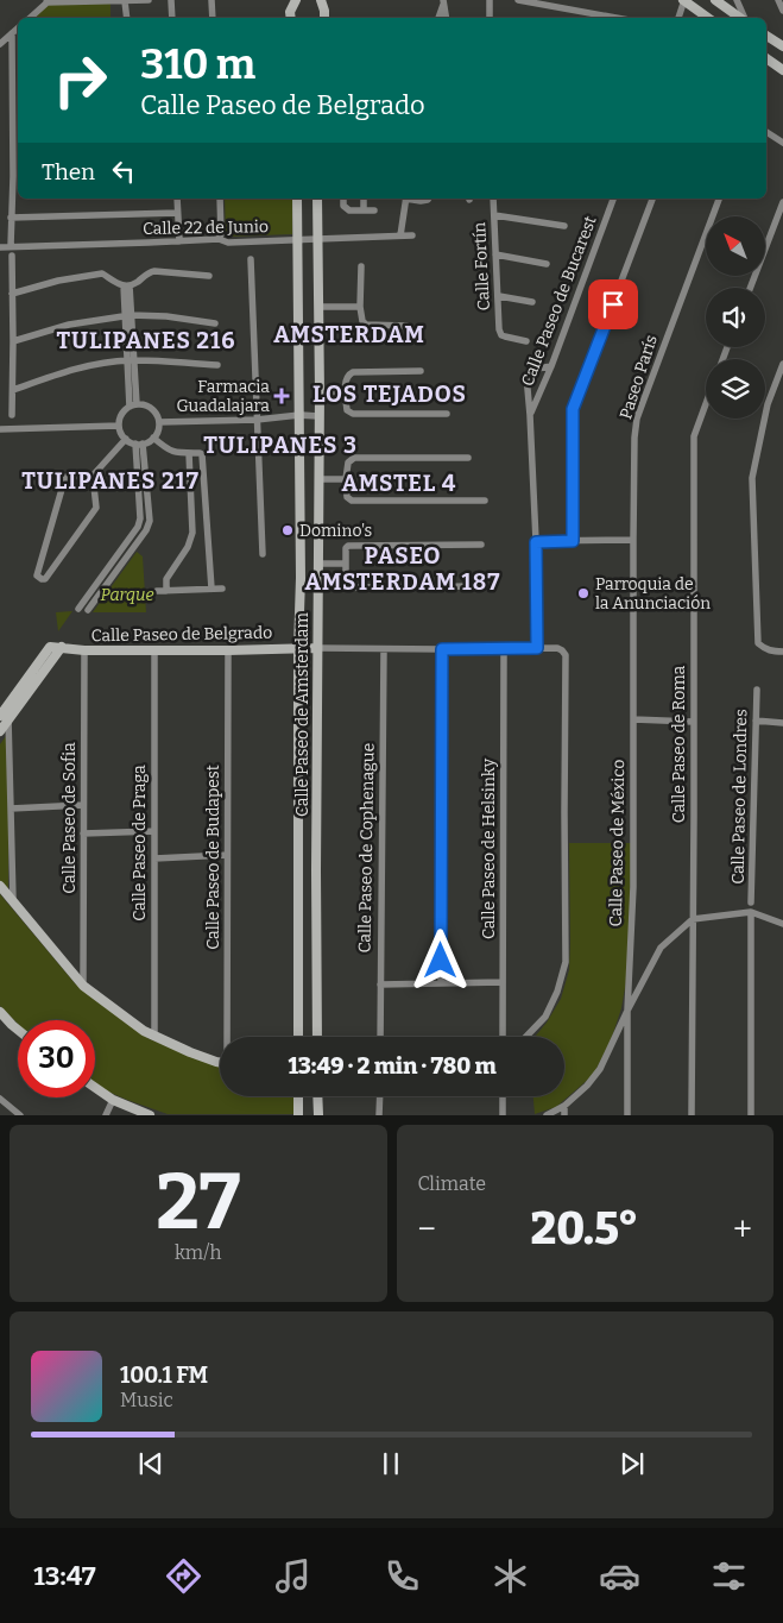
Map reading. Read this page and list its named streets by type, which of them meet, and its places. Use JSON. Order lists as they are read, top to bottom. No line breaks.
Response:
{"streets":{"main road":["Calle Paseo de Belgrado","Calle Paseo de Amsterdam"],"street":["Calle 22 de Junio","Calle Fortín","Calle Paseo de Bucarest","Paseo París","Calle Paseo de Roma","Calle Paseo de Londres","Calle Paseo de Sofia","Calle Paseo de Praga","Calle Paseo de México","Calle Paseo de Cophenague","Calle Paseo de Helsinky","Calle Paseo de Budapest"]},"crossings":[["Calle 22 de Junio","Calle Paseo de Amsterdam"],["Paseo París","Calle Paseo de México"],["Calle Paseo de Belgrado","Calle Paseo de Amsterdam"],["Calle Paseo de Belgrado","Calle Paseo de Sofia"],["Calle Paseo de Belgrado","Calle Paseo de Praga"],["Calle Paseo de Belgrado","Calle Paseo de Cophenague"],["Calle Paseo de Belgrado","Calle Paseo de Helsinky"],["Calle Paseo de Belgrado","Calle Paseo de Budapest"]],"districts":["AMSTERDAM","TULIPANES 216","LOS TEJADOS","TULIPANES 3","TULIPANES 217","AMSTEL 4","PASEO AMSTERDAM 187"],"parks":["Parque"],"places":{"health":["Farmacia Guadalajara"],"other":["Domino's","Parroquia de la Anunciación"]},"north":"top left","page":{"turn":["310 m","Calle Paseo de Belgrado"],"then":"Then","limit":"30","trip":"13:49 · 2 min · 780 m","tile":[["27","km/h"],"Climate"],"heat":["−","20.5°","+"],"song":["100.1 FM","Music"],"tabs":"13:47"}}
